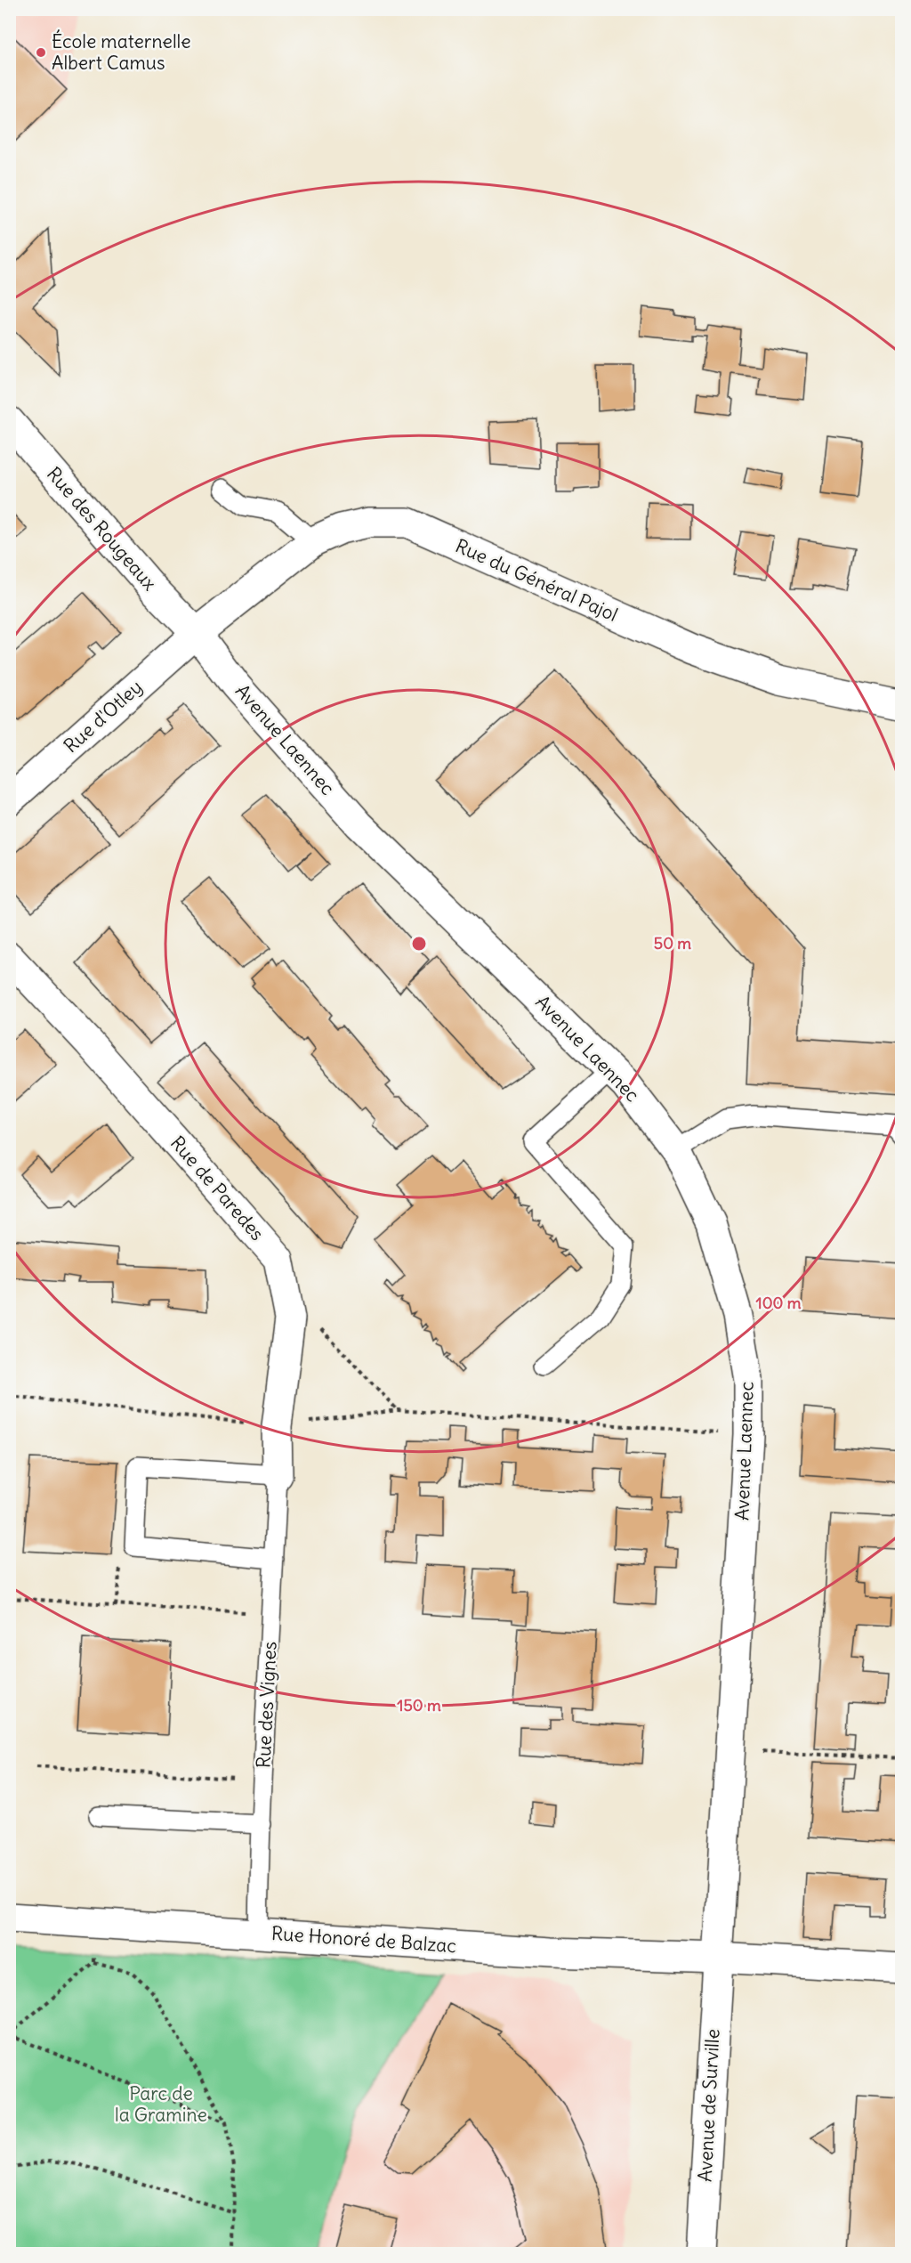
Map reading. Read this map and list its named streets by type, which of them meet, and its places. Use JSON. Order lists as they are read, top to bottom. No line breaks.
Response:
{"streets":{"street":["Rue des Rougeaux","Rue du Général Pajol","Rue d'Otley","Avenue Laennec","Rue de Paredes","Rue Honoré de Balzac","Avenue de Surville"],"lane":["Rue des Vignes"]},"crossings":[["Rue des Rougeaux","Rue du Général Pajol"],["Rue des Rougeaux","Rue d'Otley"],["Rue des Rougeaux","Avenue Laennec"],["Rue du Général Pajol","Rue d'Otley"],["Rue du Général Pajol","Avenue Laennec"],["Rue d'Otley","Avenue Laennec"],["Avenue Laennec","Rue Honoré de Balzac"],["Avenue Laennec","Avenue de Surville"],["Rue de Paredes","Rue des Vignes"],["Rue des Vignes","Rue Honoré de Balzac"],["Rue Honoré de Balzac","Avenue de Surville"]],"parks":["Parc de la Gramine"],"places":["École maternelle Albert Camus"],"rings":["50 m","100 m","150 m"]}
